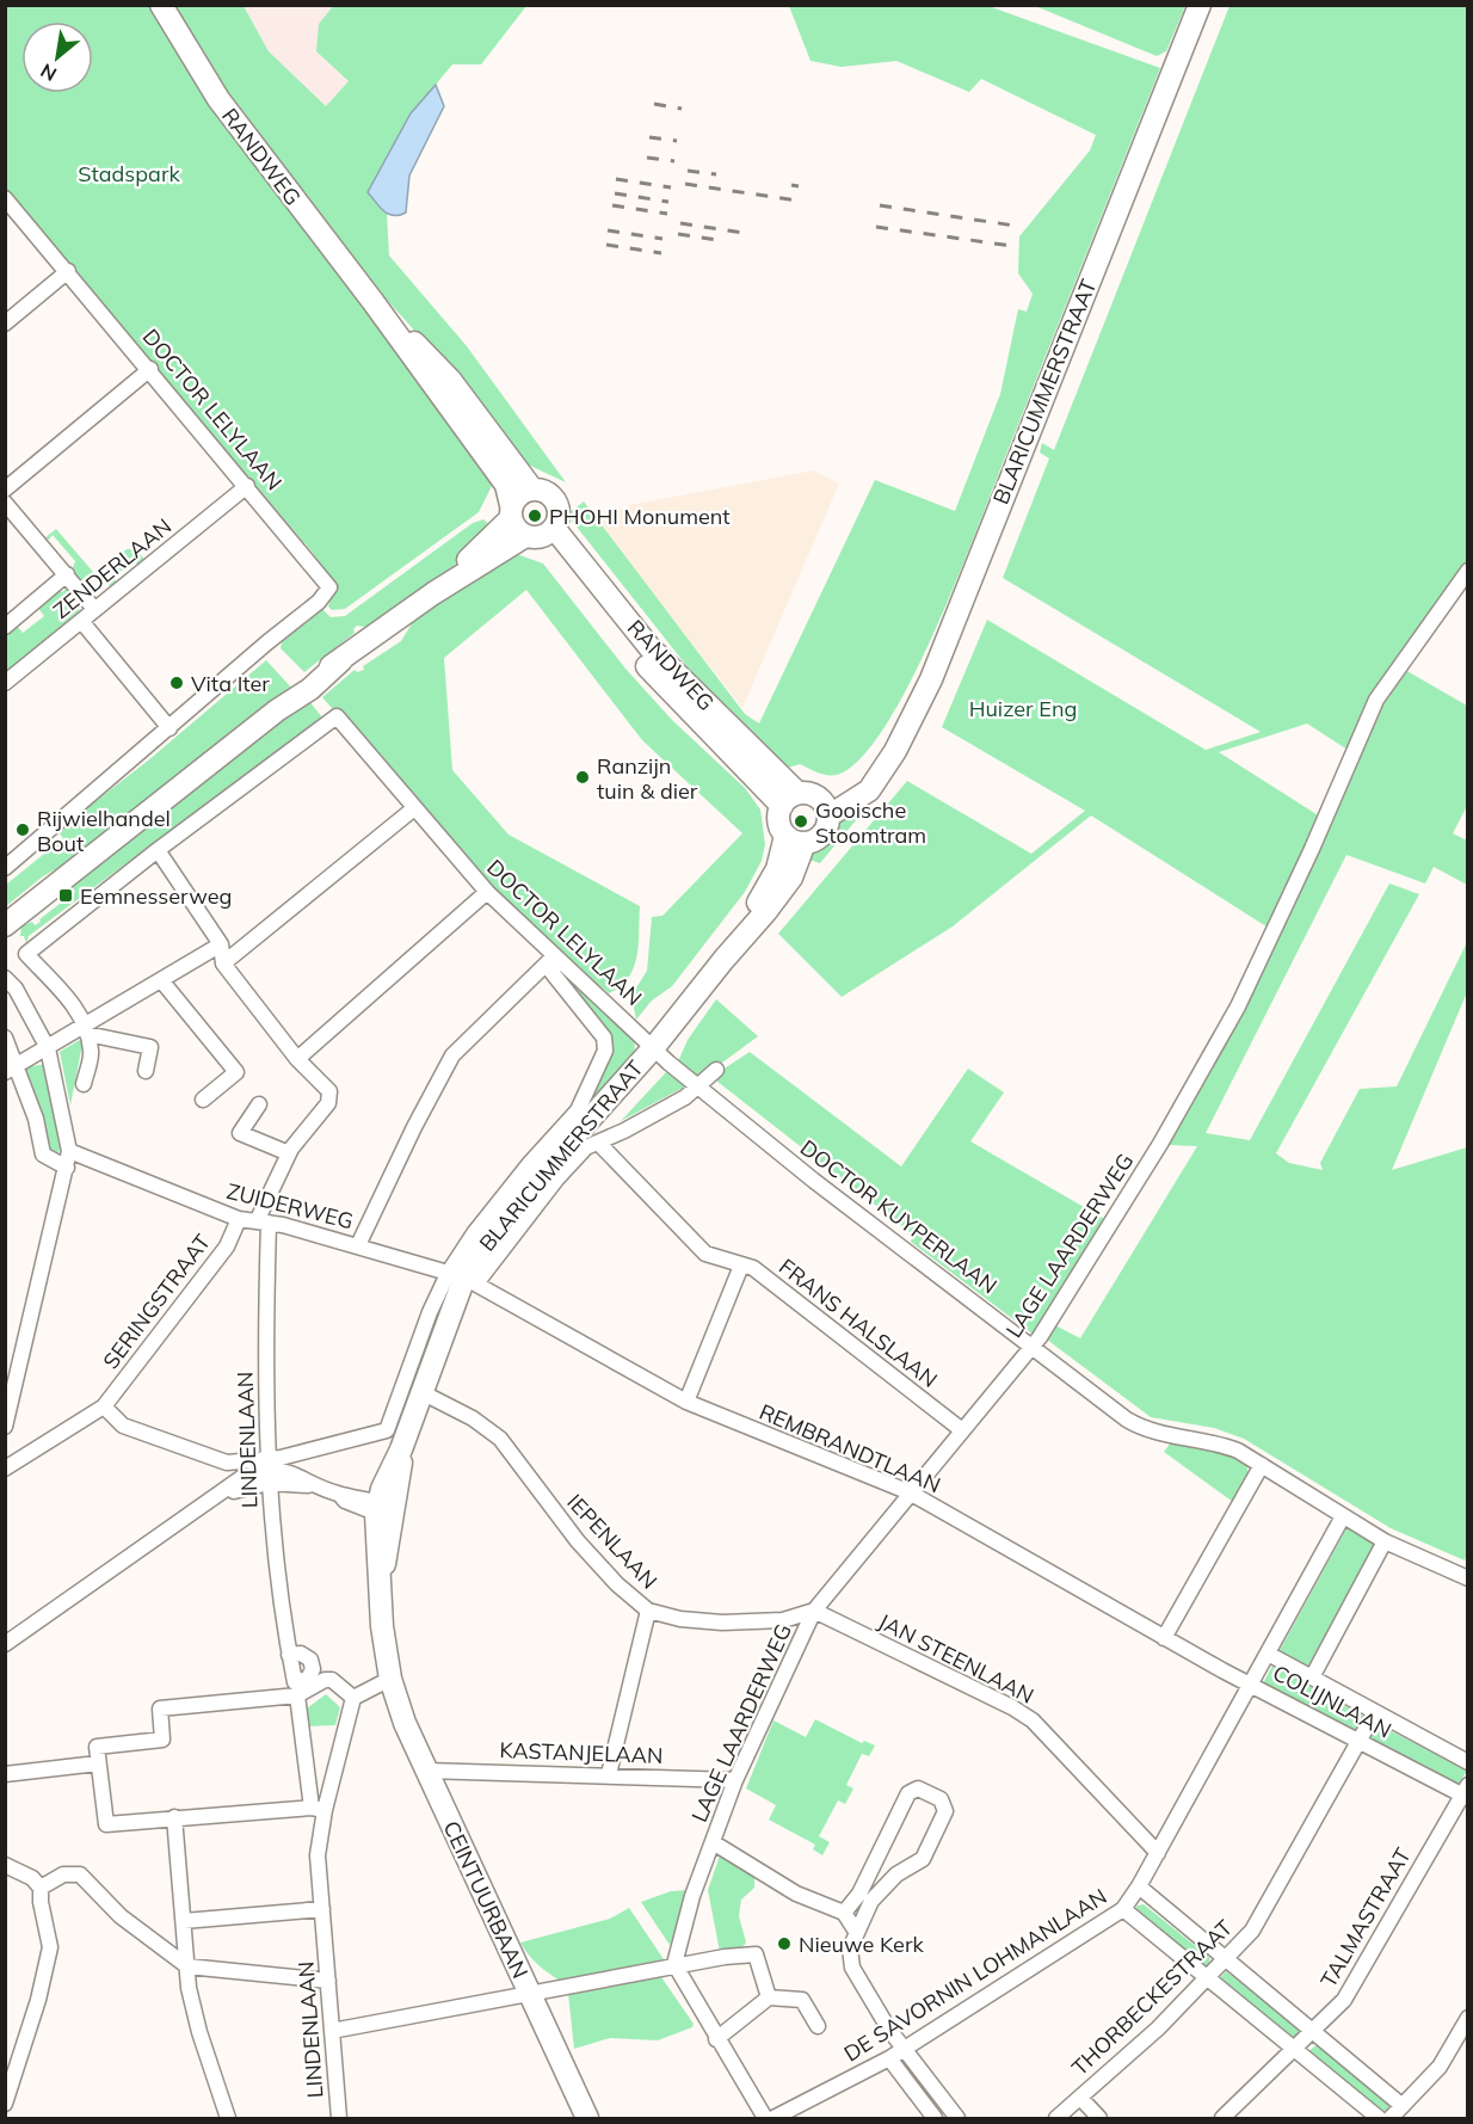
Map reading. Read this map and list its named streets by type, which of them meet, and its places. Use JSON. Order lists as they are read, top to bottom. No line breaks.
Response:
{"streets":{"main road":["RANDWEG","BLARICUMMERSTRAAT","CEINTUURBAAN"],"street":["DOCTOR LELYLAAN","ZENDERLAAN","ZUIDERWEG","DOCTOR KUYPERLAAN","LAGE LAARDERWEG","SERINGSTRAAT","FRANS HALSLAAN","LINDENLAAN","REMBRANDTLAAN","IEPENLAAN","JAN STEENLAAN","COLIJNLAAN","KASTANJELAAN","TALMASTRAAT","DE SAVORNIN LOHMANLAAN","THORBECKESTRAAT"]},"crossings":[["RANDWEG","BLARICUMMERSTRAAT"],["BLARICUMMERSTRAAT","DOCTOR LELYLAAN"],["BLARICUMMERSTRAAT","ZUIDERWEG"],["BLARICUMMERSTRAAT","DOCTOR KUYPERLAAN"],["BLARICUMMERSTRAAT","FRANS HALSLAAN"],["BLARICUMMERSTRAAT","LINDENLAAN"],["BLARICUMMERSTRAAT","REMBRANDTLAAN"],["BLARICUMMERSTRAAT","IEPENLAAN"],["BLARICUMMERSTRAAT","CEINTUURBAAN"],["DOCTOR LELYLAAN","ZENDERLAAN"],["DOCTOR LELYLAAN","DOCTOR KUYPERLAAN"],["ZUIDERWEG","SERINGSTRAAT"],["ZUIDERWEG","LINDENLAAN"],["ZUIDERWEG","REMBRANDTLAAN"],["DOCTOR KUYPERLAAN","LAGE LAARDERWEG"],["LAGE LAARDERWEG","FRANS HALSLAAN"],["LAGE LAARDERWEG","REMBRANDTLAAN"],["LAGE LAARDERWEG","IEPENLAAN"],["LAGE LAARDERWEG","JAN STEENLAAN"],["LAGE LAARDERWEG","KASTANJELAAN"],["REMBRANDTLAAN","COLIJNLAAN"],["REMBRANDTLAAN","DE SAVORNIN LOHMANLAAN"],["IEPENLAAN","JAN STEENLAAN"],["JAN STEENLAAN","DE SAVORNIN LOHMANLAAN"],["COLIJNLAAN","TALMASTRAAT"],["COLIJNLAAN","DE SAVORNIN LOHMANLAAN"],["COLIJNLAAN","THORBECKESTRAAT"],["KASTANJELAAN","CEINTUURBAAN"]],"parks":["Stadspark","Huizer Eng"],"places":{"other":["PHOHI Monument","Vita Iter","Ranzijn tuin & dier","Gooische Stoomtram","Rijwielhandel Bout","Nieuwe Kerk"],"transit":["Eemnesserweg"]},"north":"bottom left"}
